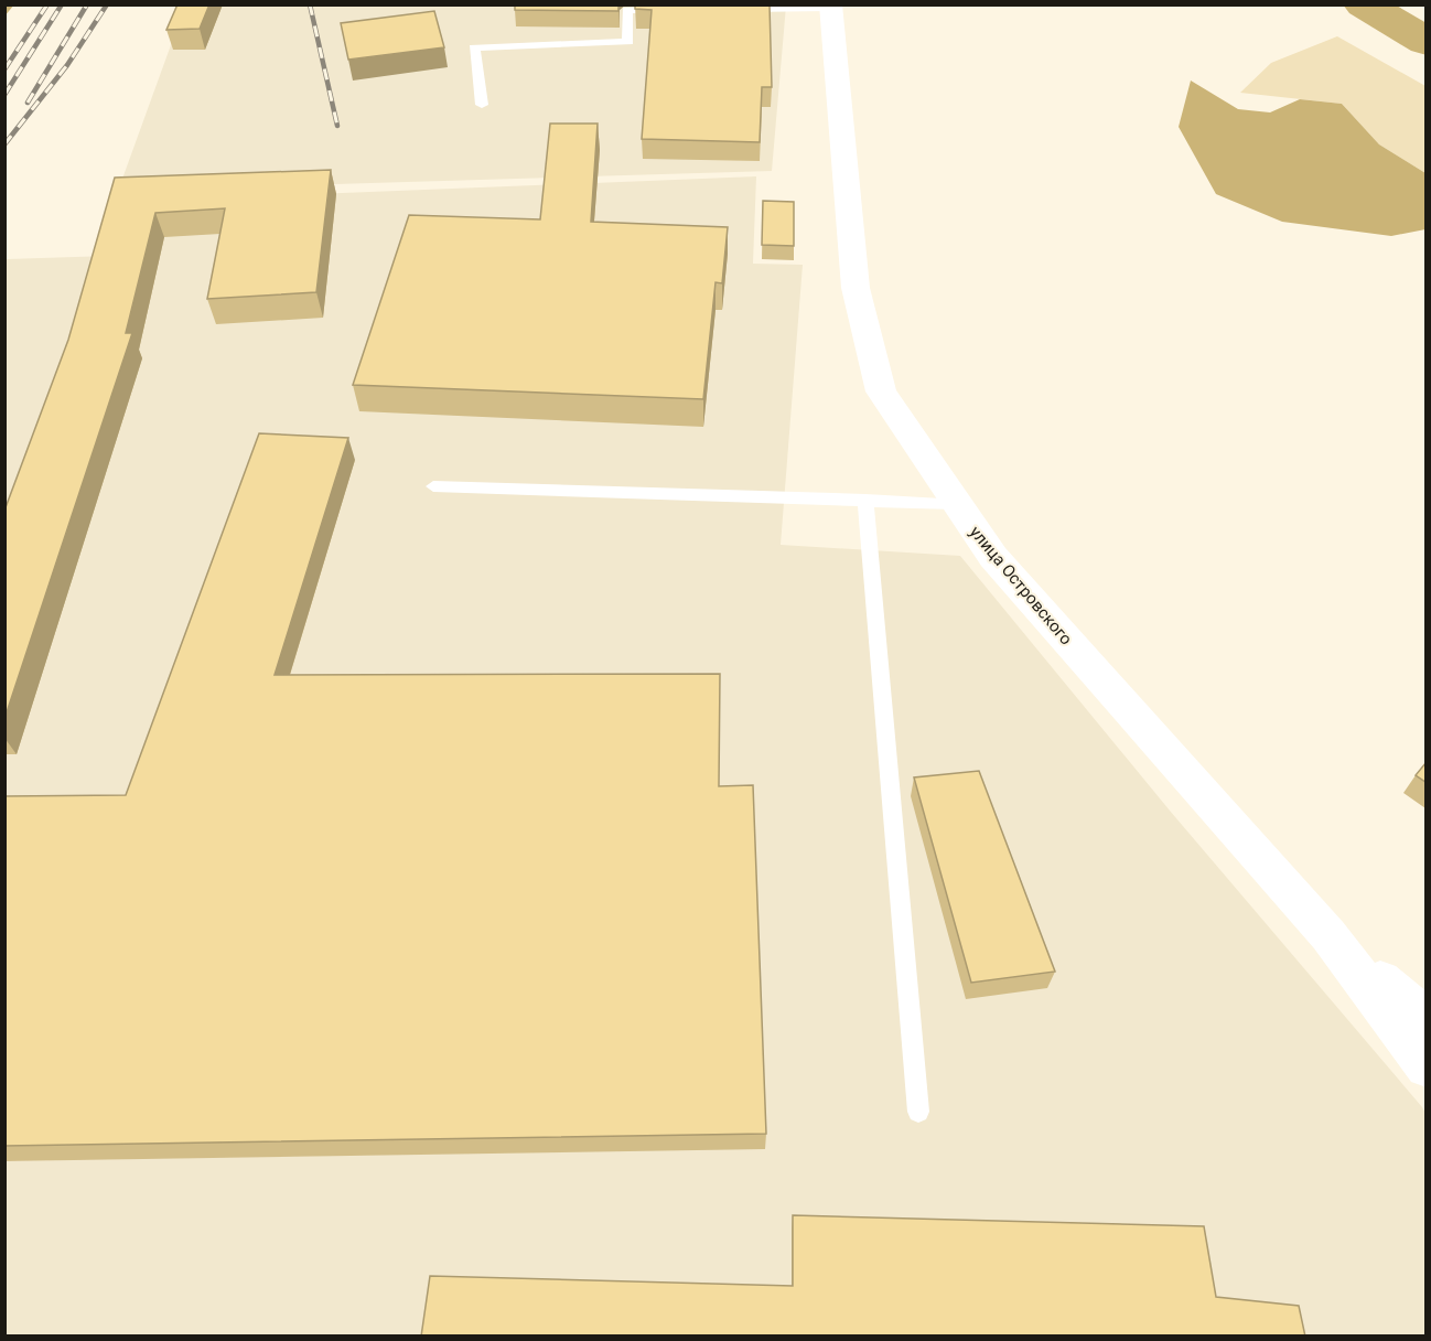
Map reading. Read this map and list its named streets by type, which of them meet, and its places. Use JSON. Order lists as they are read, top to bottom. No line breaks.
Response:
{"streets":{"street":["улица Островского"]}}
